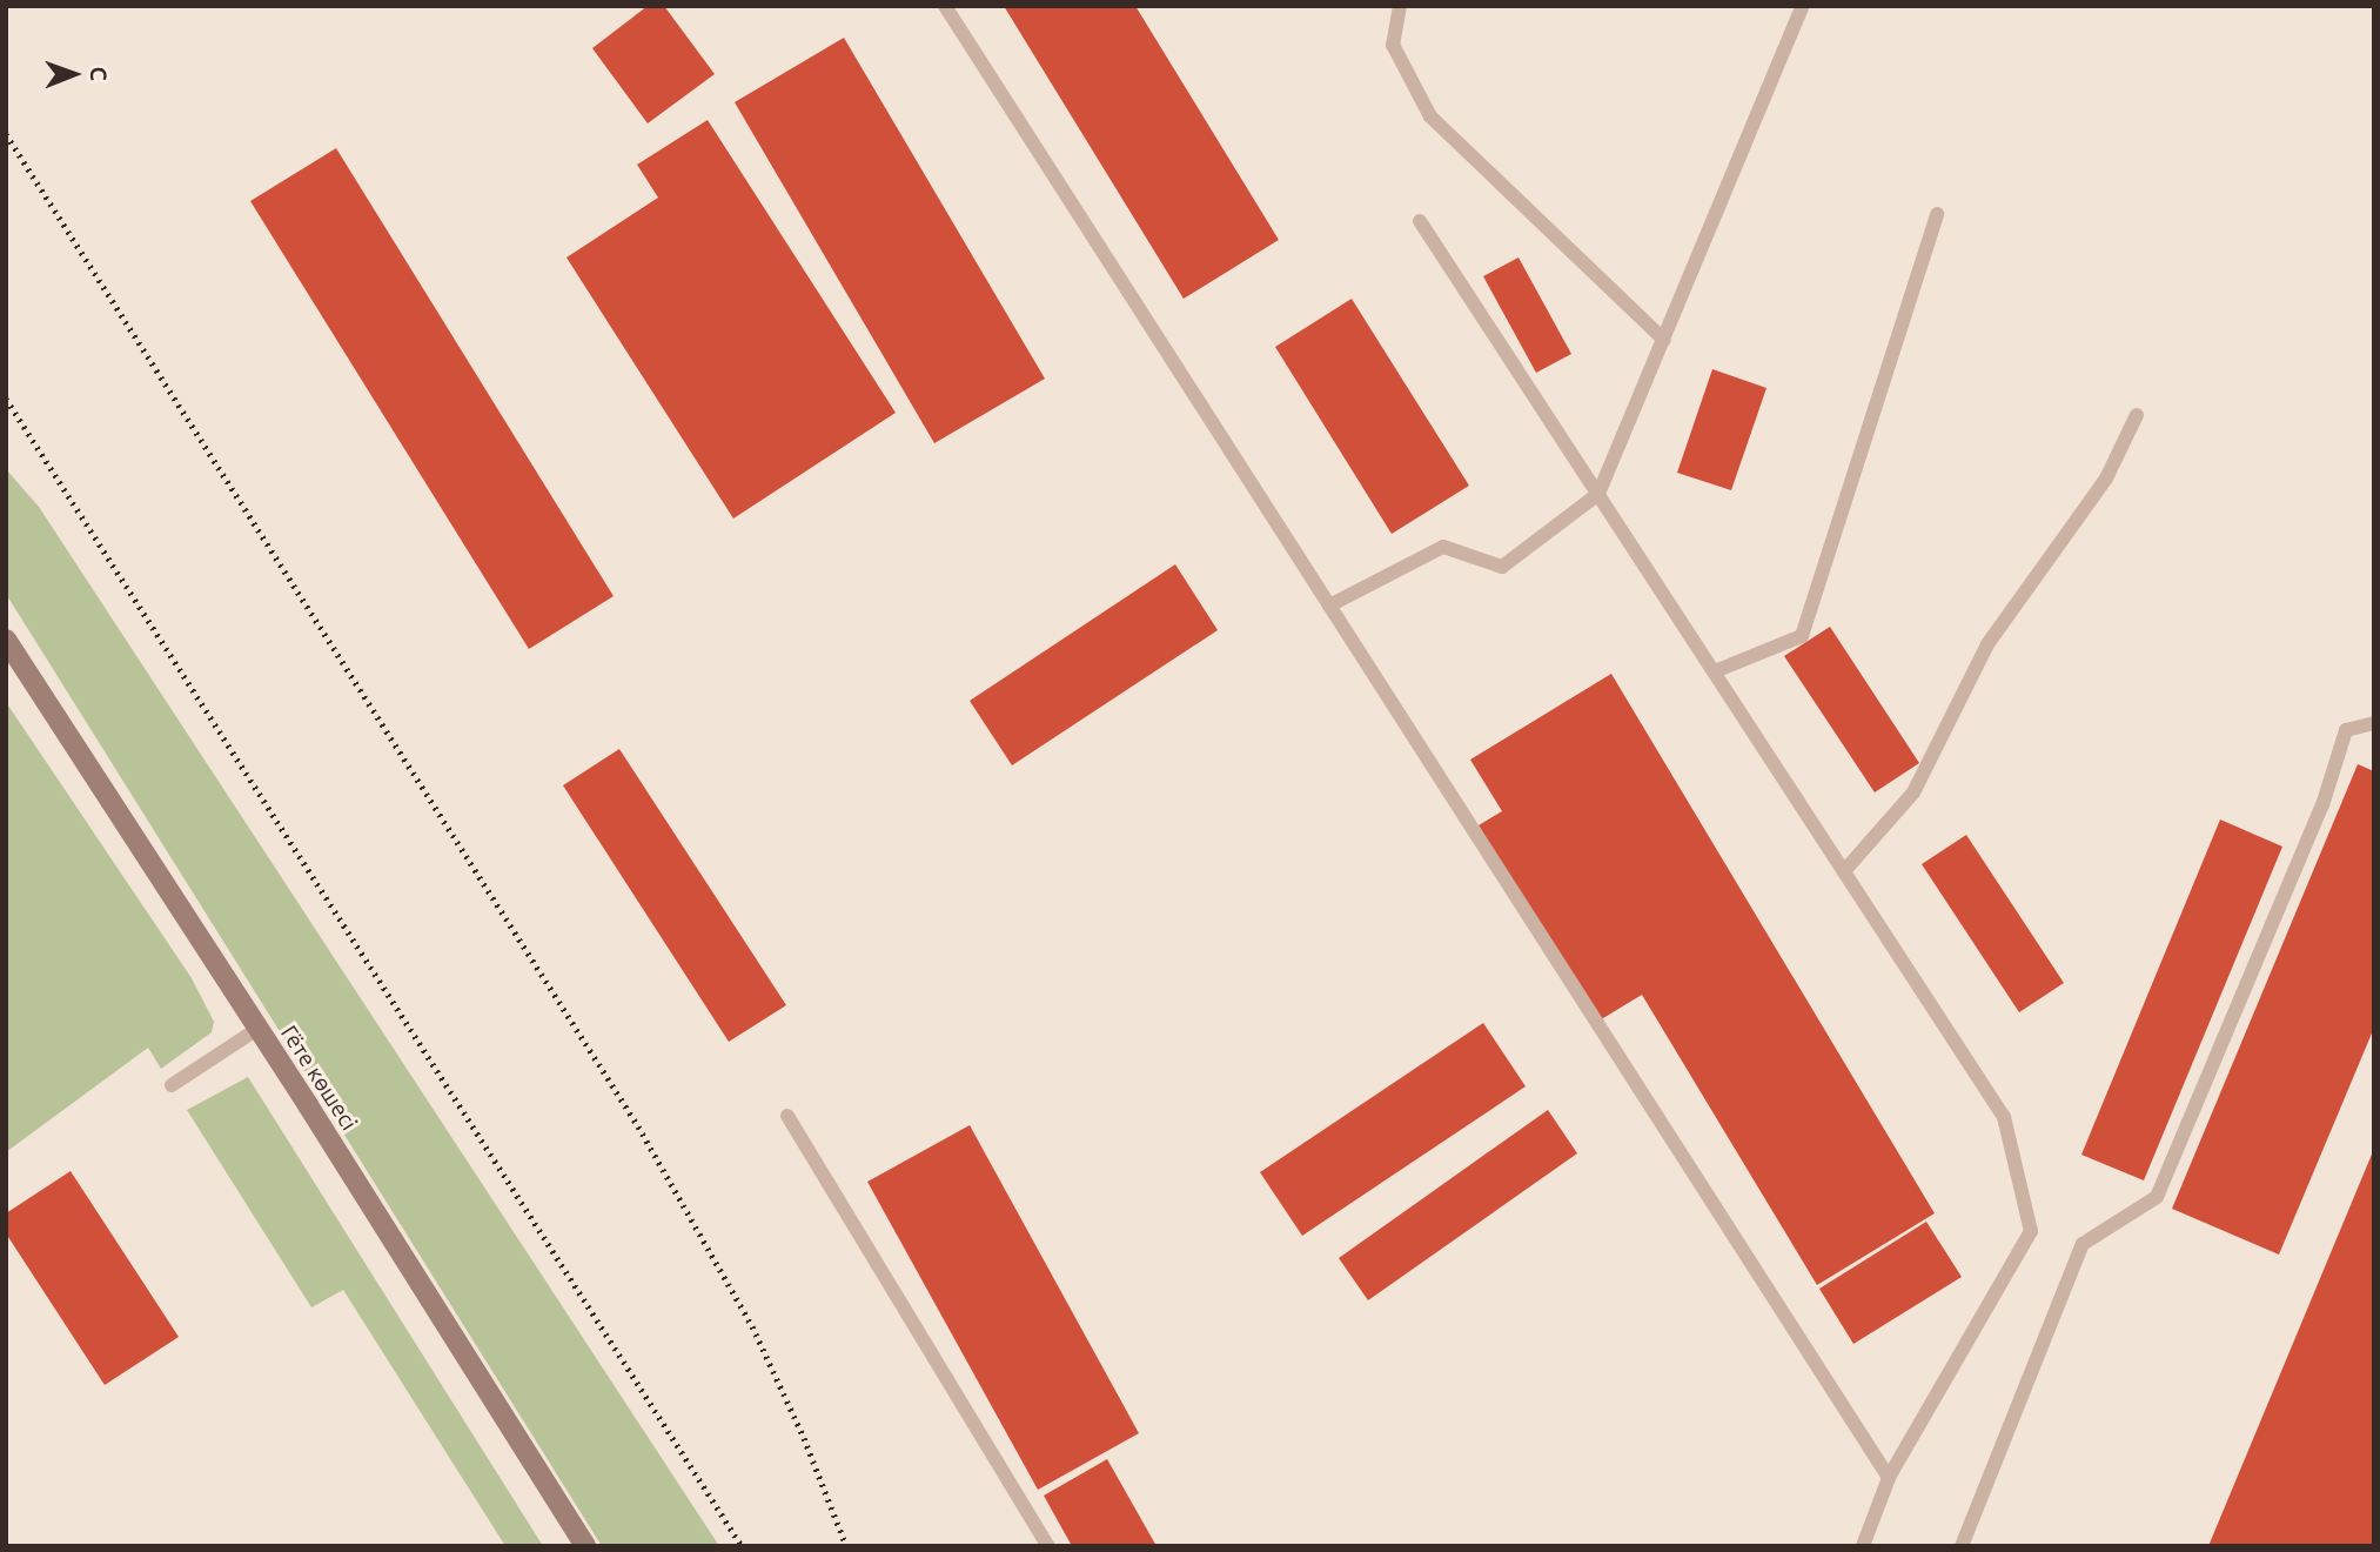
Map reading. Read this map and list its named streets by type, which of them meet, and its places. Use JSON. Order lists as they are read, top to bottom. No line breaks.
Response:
{"streets":{"main road":["Гёте көшесі"]},"north":"right"}
